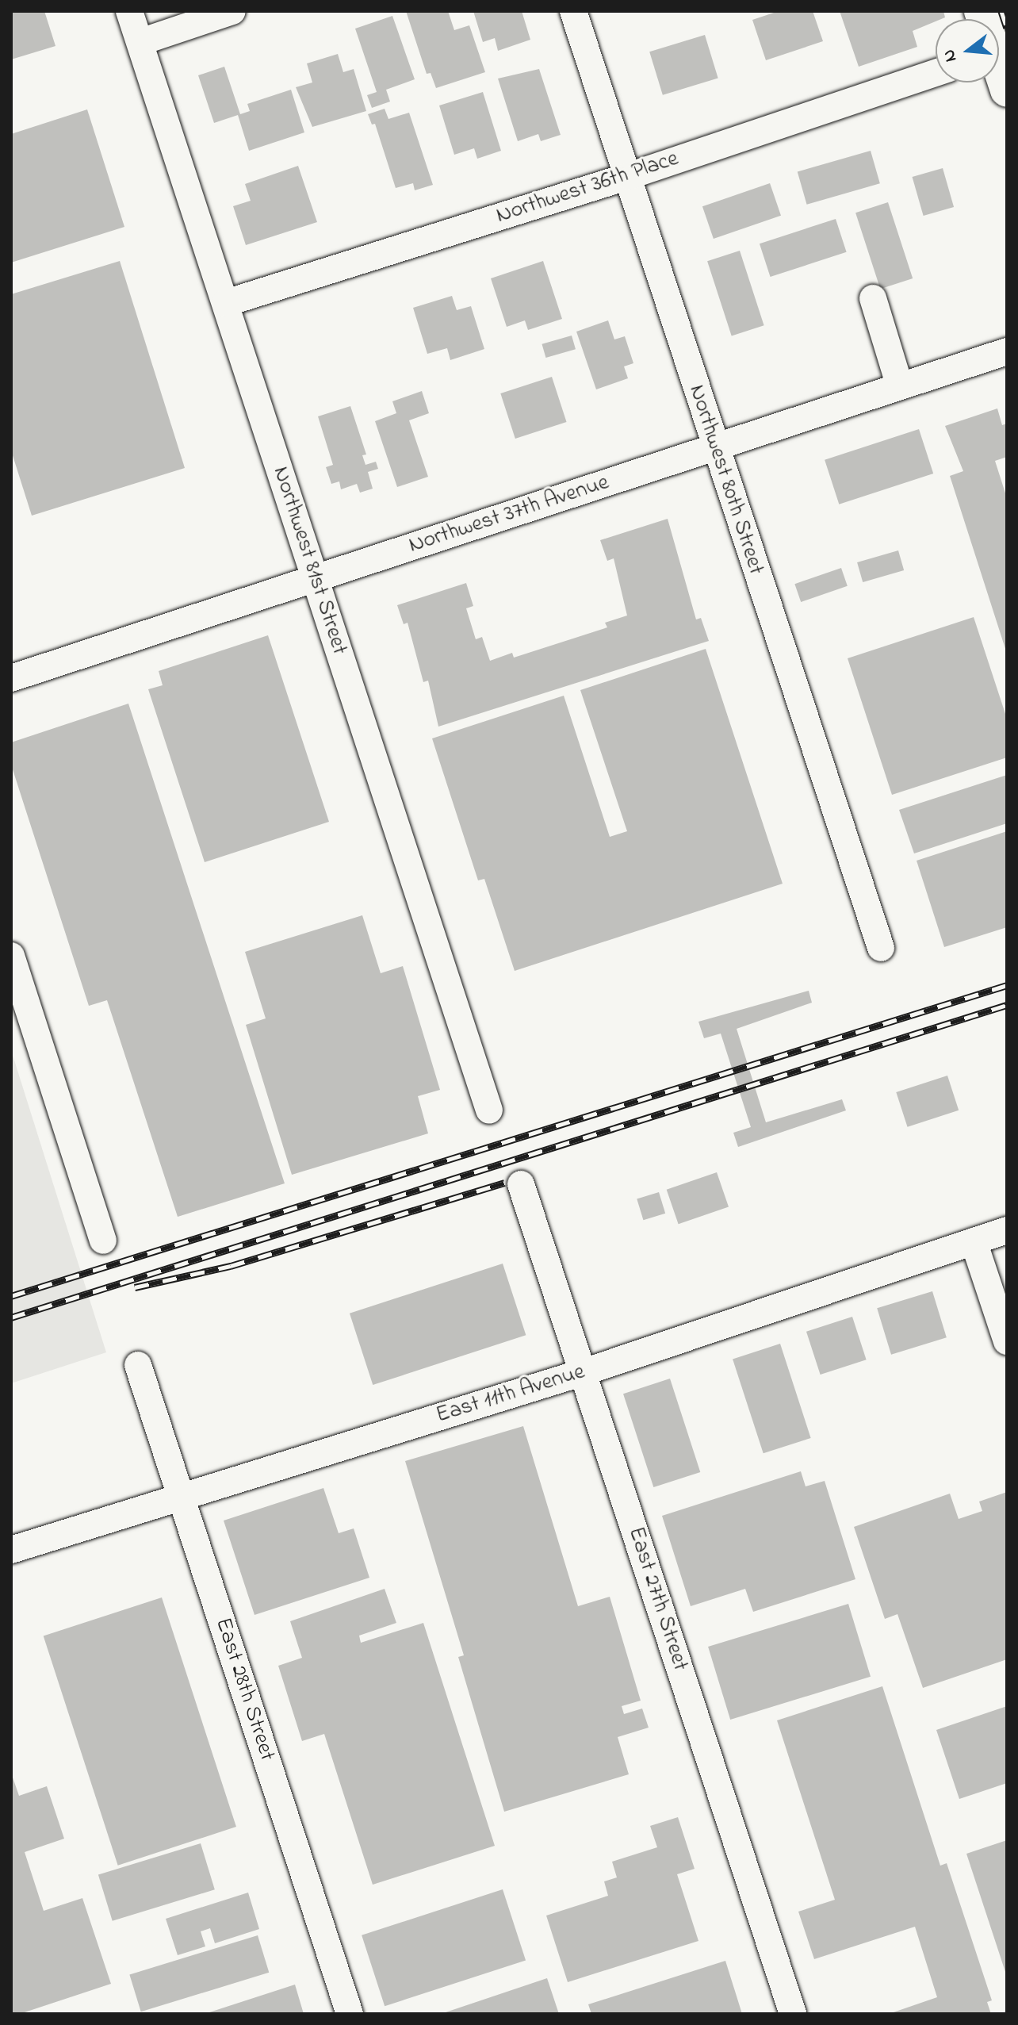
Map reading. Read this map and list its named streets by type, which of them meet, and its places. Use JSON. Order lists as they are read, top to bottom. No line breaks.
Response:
{"streets":{"street":["Northwest 36th Place","Northwest 80th Street","Northwest 37th Avenue","Northwest 81st Street","East 11th Avenue","East 27th Street","East 28th Street"]},"crossings":[["Northwest 36th Place","Northwest 80th Street"],["Northwest 36th Place","Northwest 81st Street"],["Northwest 80th Street","Northwest 37th Avenue"],["Northwest 37th Avenue","Northwest 81st Street"],["East 11th Avenue","East 27th Street"],["East 11th Avenue","East 28th Street"]],"north":"left"}
